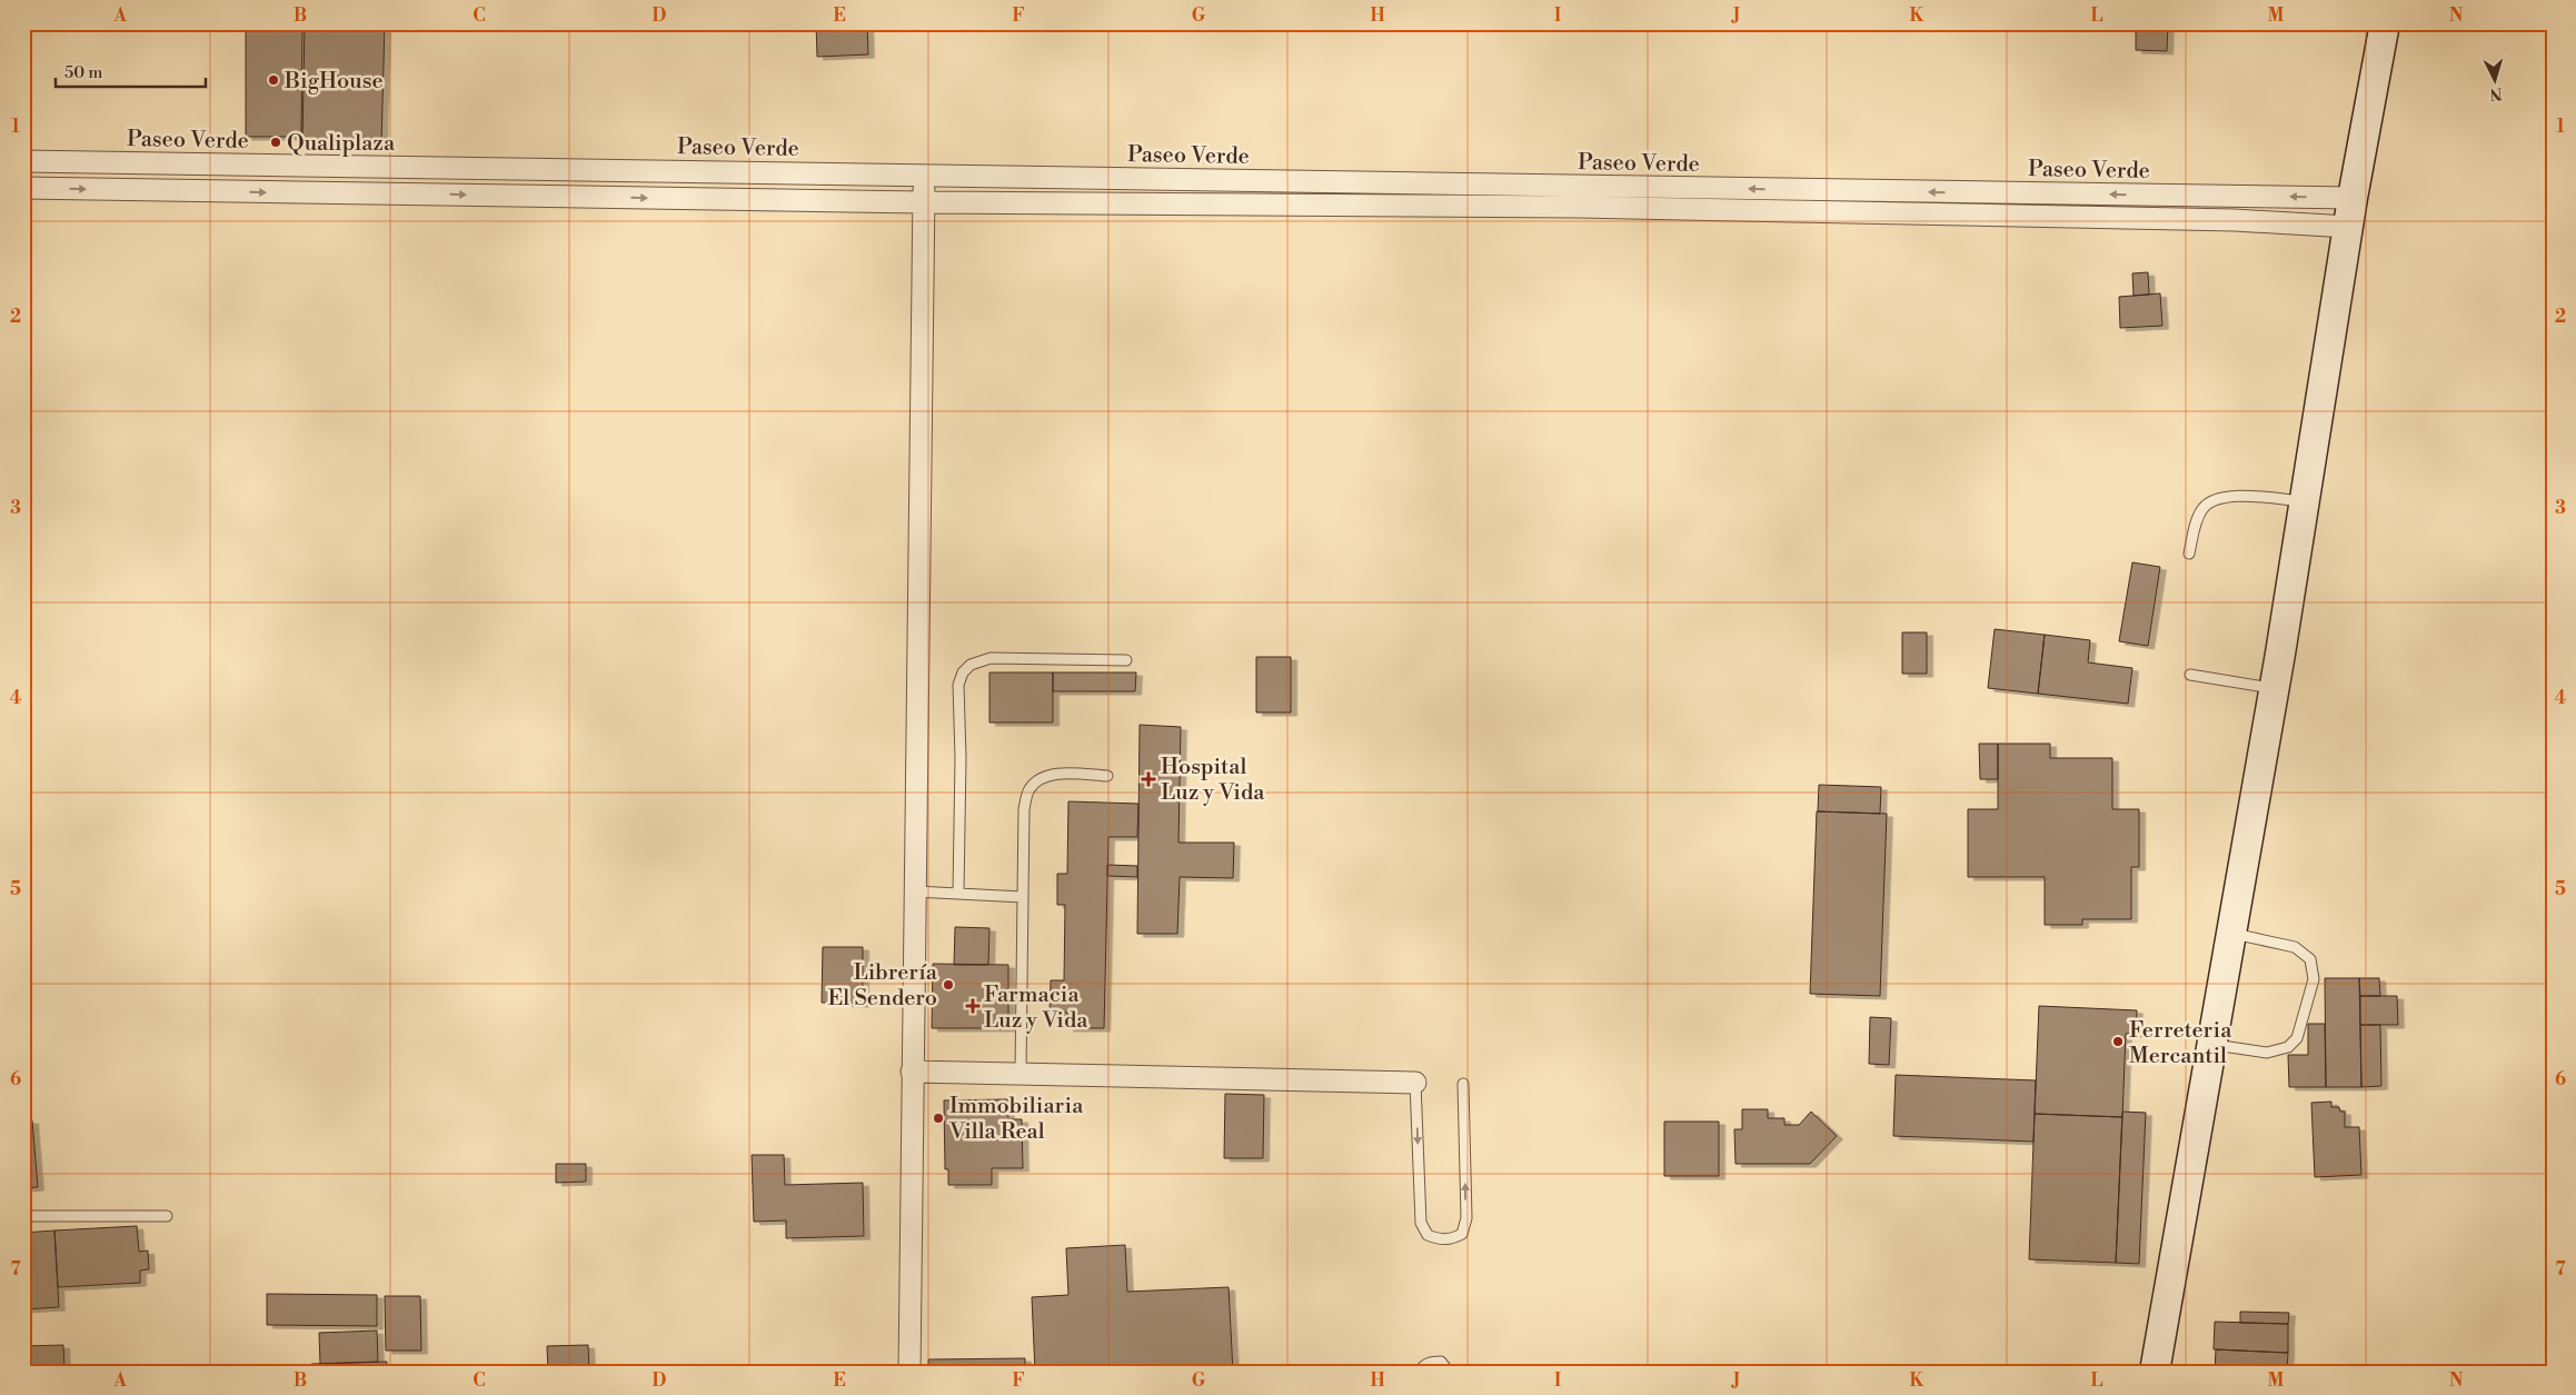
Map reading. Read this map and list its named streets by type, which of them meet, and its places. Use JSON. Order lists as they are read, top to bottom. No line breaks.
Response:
{"streets":{"street":["Paseo Verde"]},"places":{"other":["BigHouse","Qualiplaza","Librería El Sendero","Ferreteria Mercantil","Immobiliaria Villa Real"],"health":["Hospital Luz y Vida","Farmacia Luz y Vida"]},"scale_bar":"50 m","north":"bottom","grid":{"columns":["A","B","C","D","E","F","G","H","I","J","K","L","M","N"],"rows":["1","2","3","4","5","6","7"]}}
